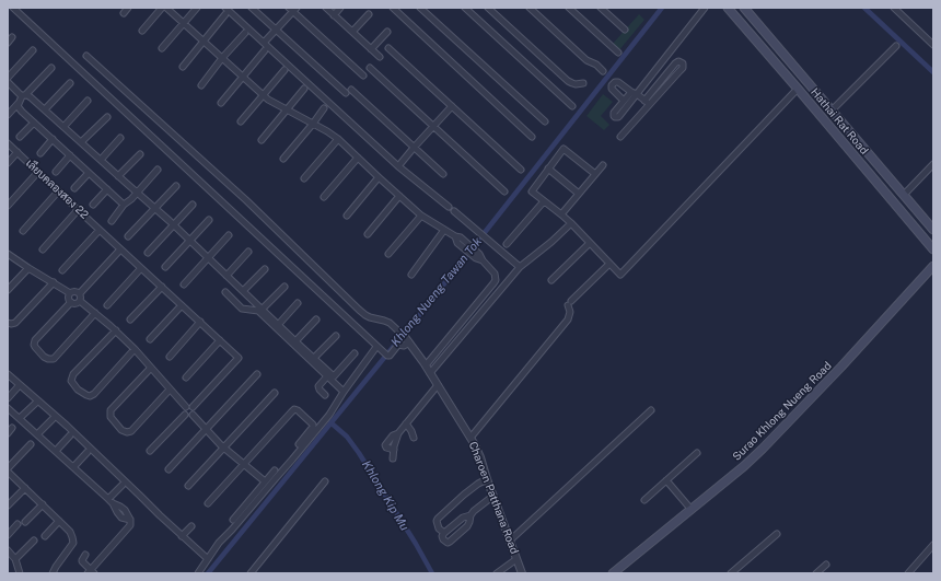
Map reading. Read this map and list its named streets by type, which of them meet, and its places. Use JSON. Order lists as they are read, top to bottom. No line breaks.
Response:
{"streets":{"main road":["Hathai Rat Road","Surao Khlong Nueng Road"],"street":["เลียบคลองสอง 22","Charoen Patthana Road"]},"water":["Khlong Nueng Tawan Tok","Khlong Kip Mu"]}
